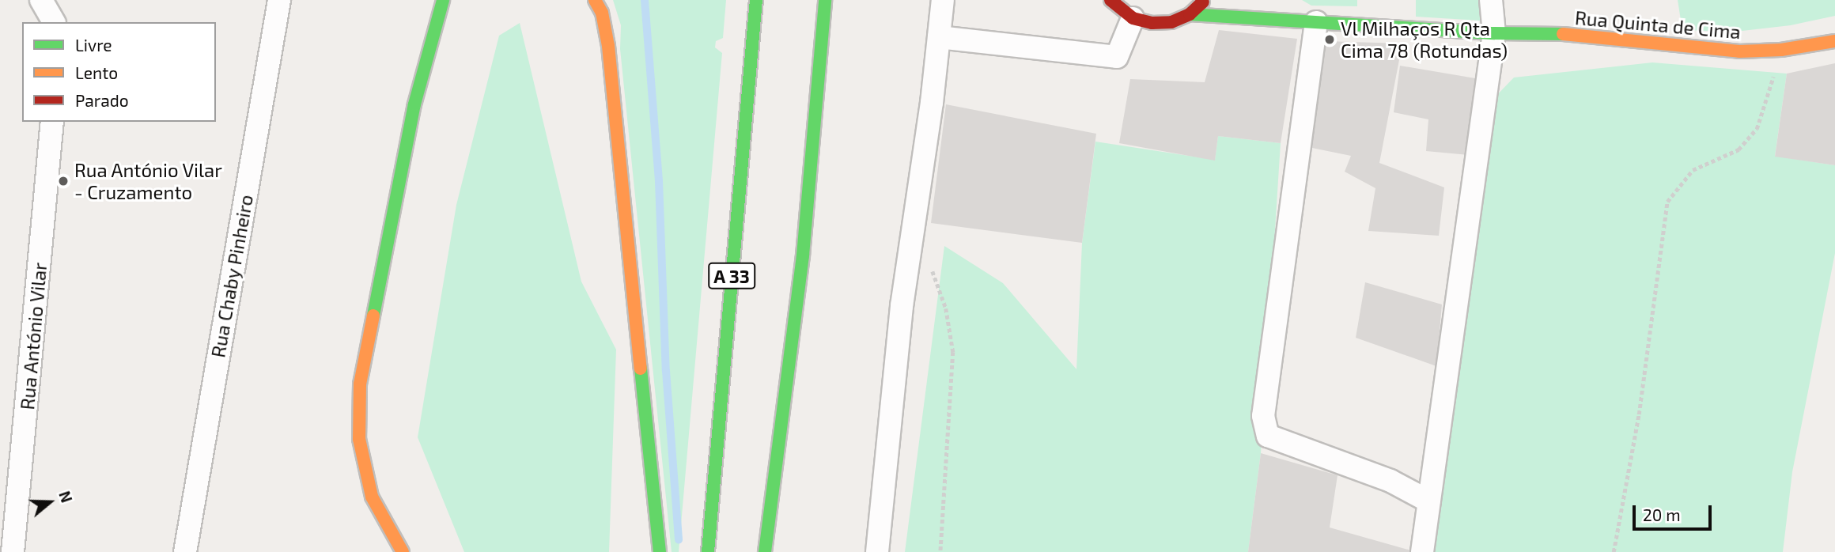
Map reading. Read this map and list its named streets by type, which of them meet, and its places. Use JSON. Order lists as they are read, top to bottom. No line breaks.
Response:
{"streets":{"main road":["Rua Quinta de Cima","A 33"],"street":["Rua Chaby Pinheiro","Rua António Vilar"]},"places":["Vl Milhaços R Qta Cima 78 (Rotundas)","Rua António Vilar - Cruzamento"],"legend":["Livre","Lento","Parado"],"scale_bar":"20 m","north":"right"}
